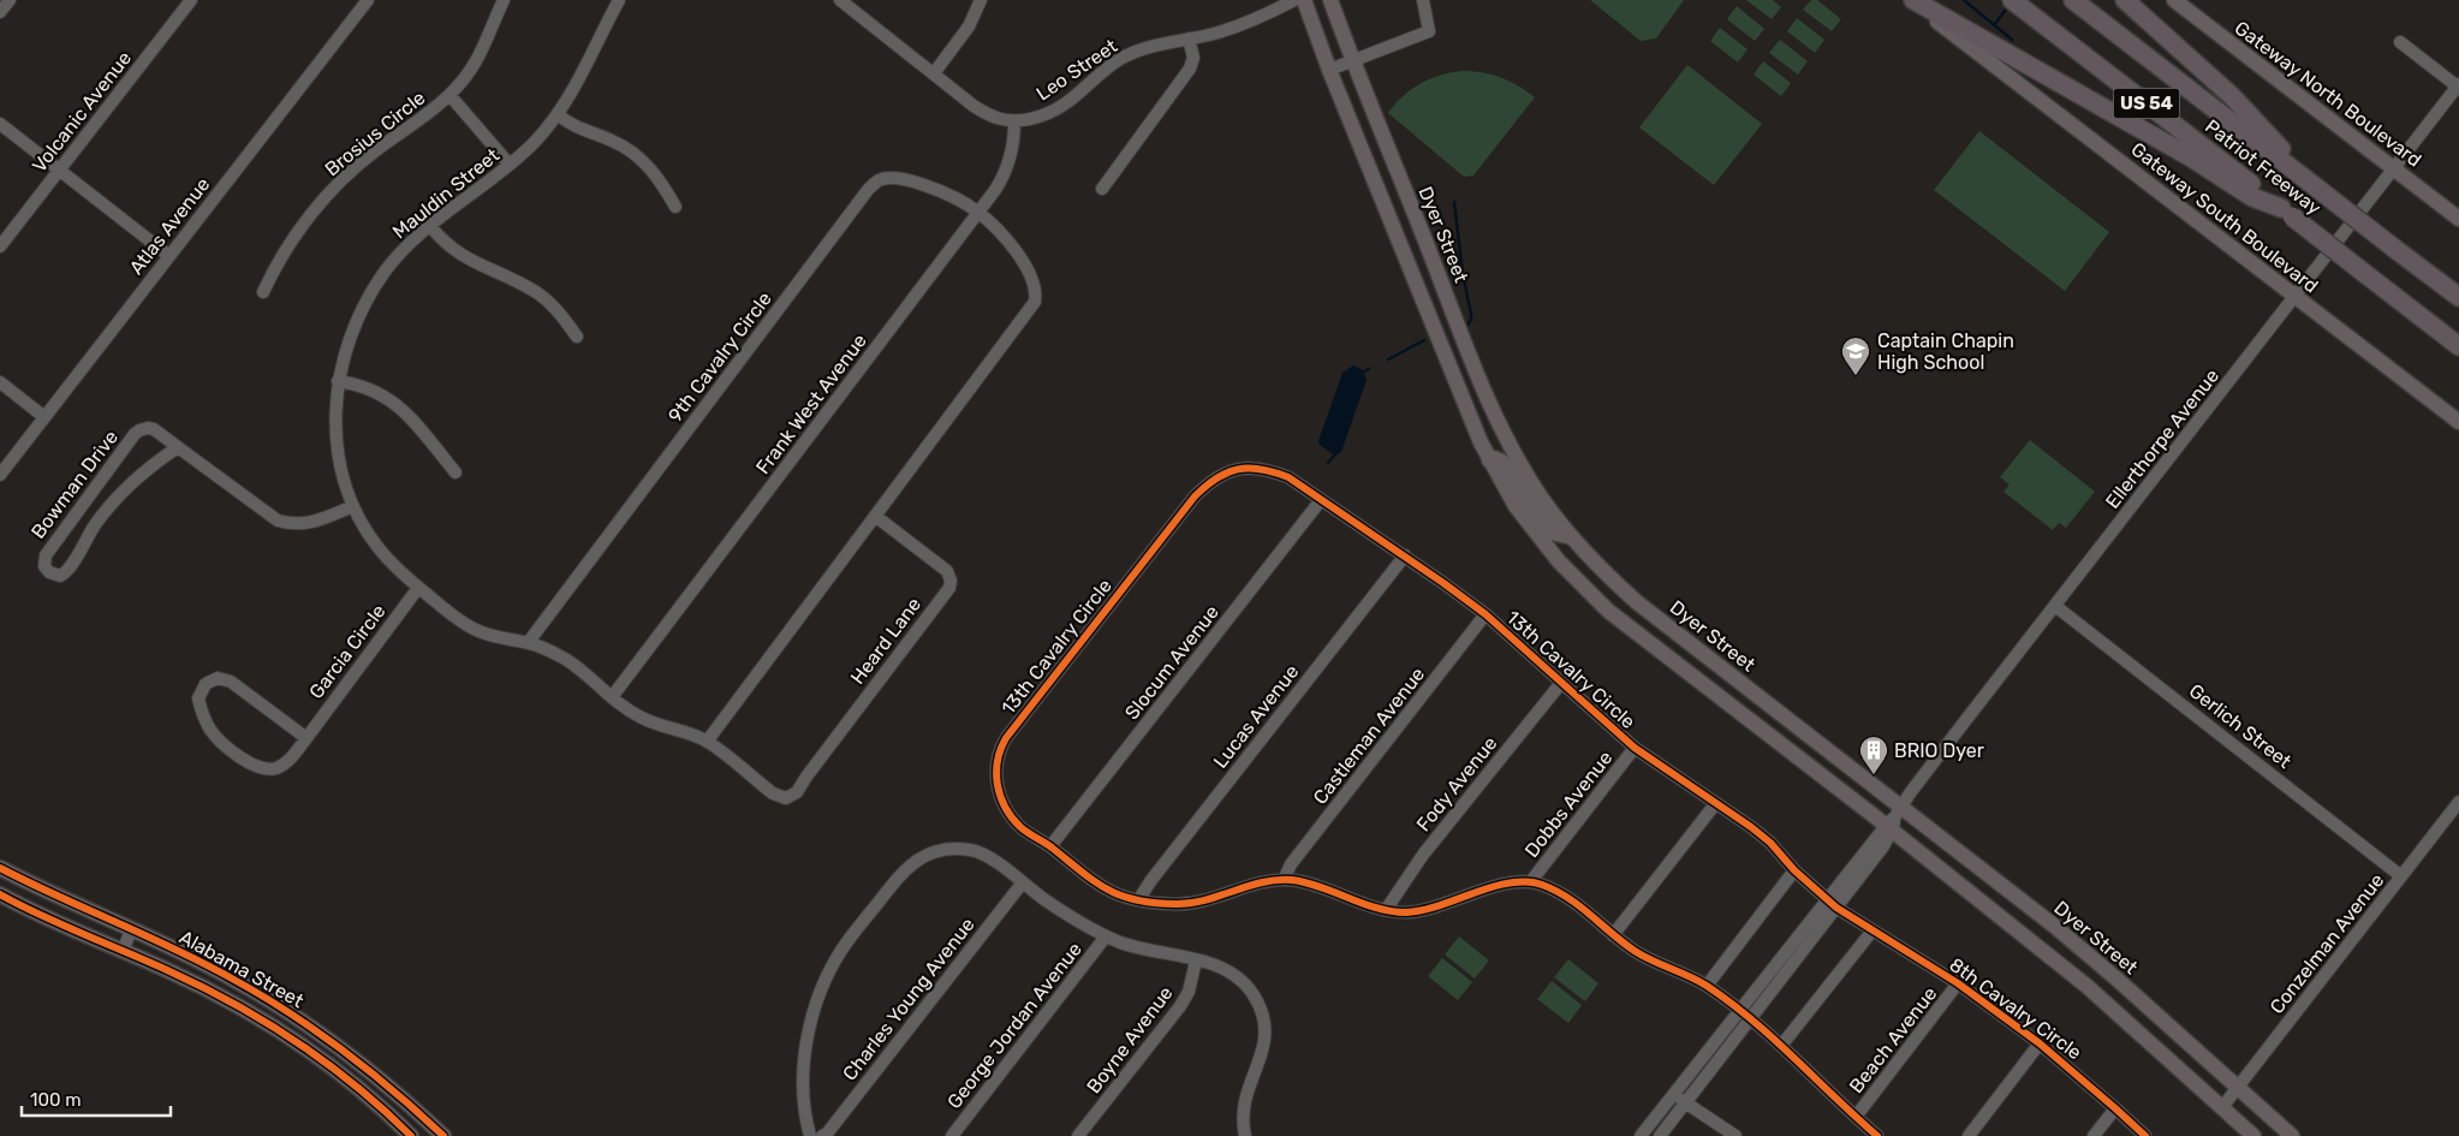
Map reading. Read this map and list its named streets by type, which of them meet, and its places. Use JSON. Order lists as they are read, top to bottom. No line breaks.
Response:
{"streets":{"highway":["US 54","Patriot Freeway"],"main road":["Gateway North Boulevard","Gateway South Boulevard","Dyer Street","Alabama Street"],"street":["Leo Street","Volcanic Avenue","Brosius Circle","Mauldin Street","Atlas Avenue","9th Cavalry Circle","Frank West Avenue","Ellerthorpe Avenue","Bowman Drive","Heard Lane","13th Cavalry Circle","Garcia Circle","Slocum Avenue","Lucas Avenue","Gerlich Street","Castleman Avenue","Fody Avenue","Dobbs Avenue","Conzelman Avenue","Charles Young Avenue","8th Cavalry Circle","George Jordan Avenue","Boyne Avenue","Beach Avenue"]},"crossings":[["Leo Street","Frank West Avenue"],["Gateway North Boulevard","Ellerthorpe Avenue"],["Mauldin Street","9th Cavalry Circle"],["Mauldin Street","Frank West Avenue"],["Mauldin Street","Heard Lane"],["Mauldin Street","Garcia Circle"],["Gateway South Boulevard","Ellerthorpe Avenue"],["Dyer Street","Ellerthorpe Avenue"],["Dyer Street","Conzelman Avenue"],["9th Cavalry Circle","Frank West Avenue"],["9th Cavalry Circle","Heard Lane"],["Ellerthorpe Avenue","13th Cavalry Circle"],["Ellerthorpe Avenue","Gerlich Street"],["Ellerthorpe Avenue","8th Cavalry Circle"],["13th Cavalry Circle","Slocum Avenue"],["13th Cavalry Circle","Lucas Avenue"],["13th Cavalry Circle","Castleman Avenue"],["13th Cavalry Circle","Fody Avenue"],["13th Cavalry Circle","Dobbs Avenue"],["13th Cavalry Circle","8th Cavalry Circle"],["Gerlich Street","Conzelman Avenue"],["8th Cavalry Circle","Beach Avenue"]],"places":{"school or university":["Captain Chapin High School"],"building":["BRIO Dyer"]},"scale_bar":"100 m"}
